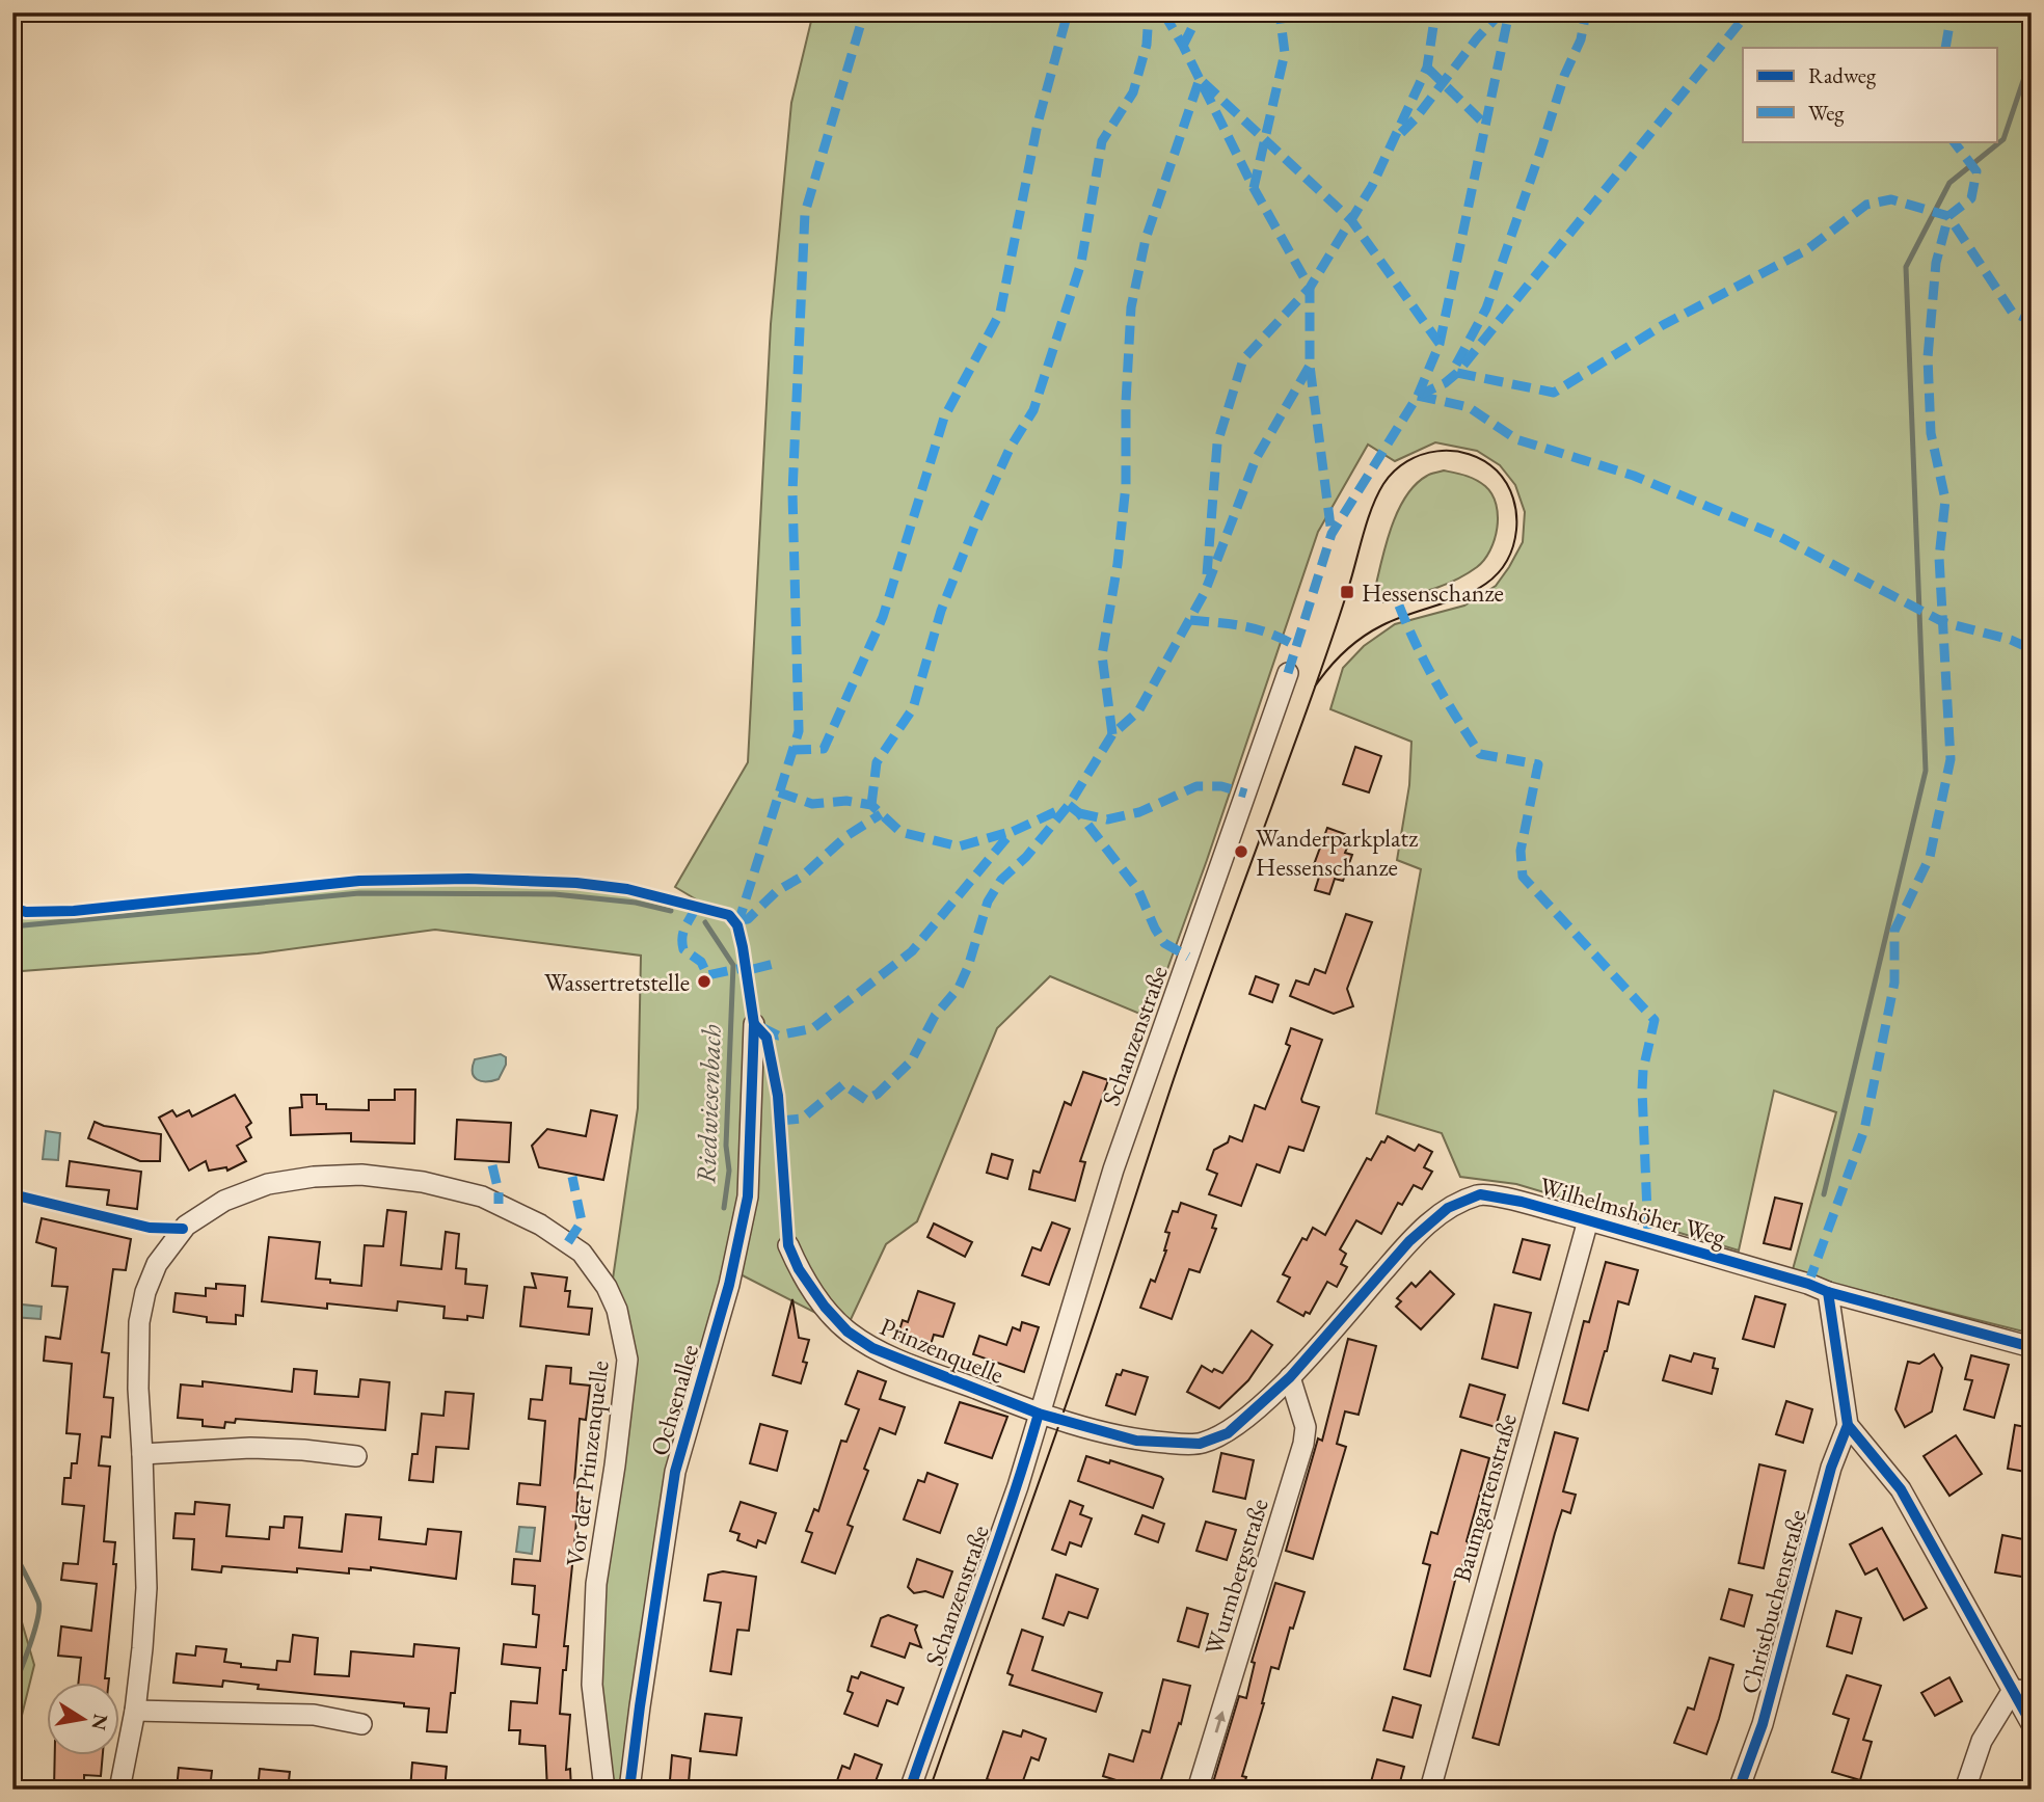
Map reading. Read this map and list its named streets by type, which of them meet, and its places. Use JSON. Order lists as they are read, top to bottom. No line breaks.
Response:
{"streets":{"street":["Schanzenstraße","Wilhelmshöher Weg","Prinzenquelle","Ochsenallee","Vor der Prinzenquelle","Baumgartenstraße","Wurmbergstraße","Christbuchenstraße"]},"crossings":[["Schanzenstraße","Wilhelmshöher Weg"],["Schanzenstraße","Prinzenquelle"],["Wilhelmshöher Weg","Prinzenquelle"],["Wilhelmshöher Weg","Baumgartenstraße"],["Wilhelmshöher Weg","Wurmbergstraße"]],"one_way":["Wurmbergstraße"],"water":["Riedwiesenbach"],"places":{"transit":["Hessenschanze"],"other":["Wanderparkplatz Hessenschanze","Wassertretstelle"]},"legend":["Radweg","Weg"],"north":"right"}
